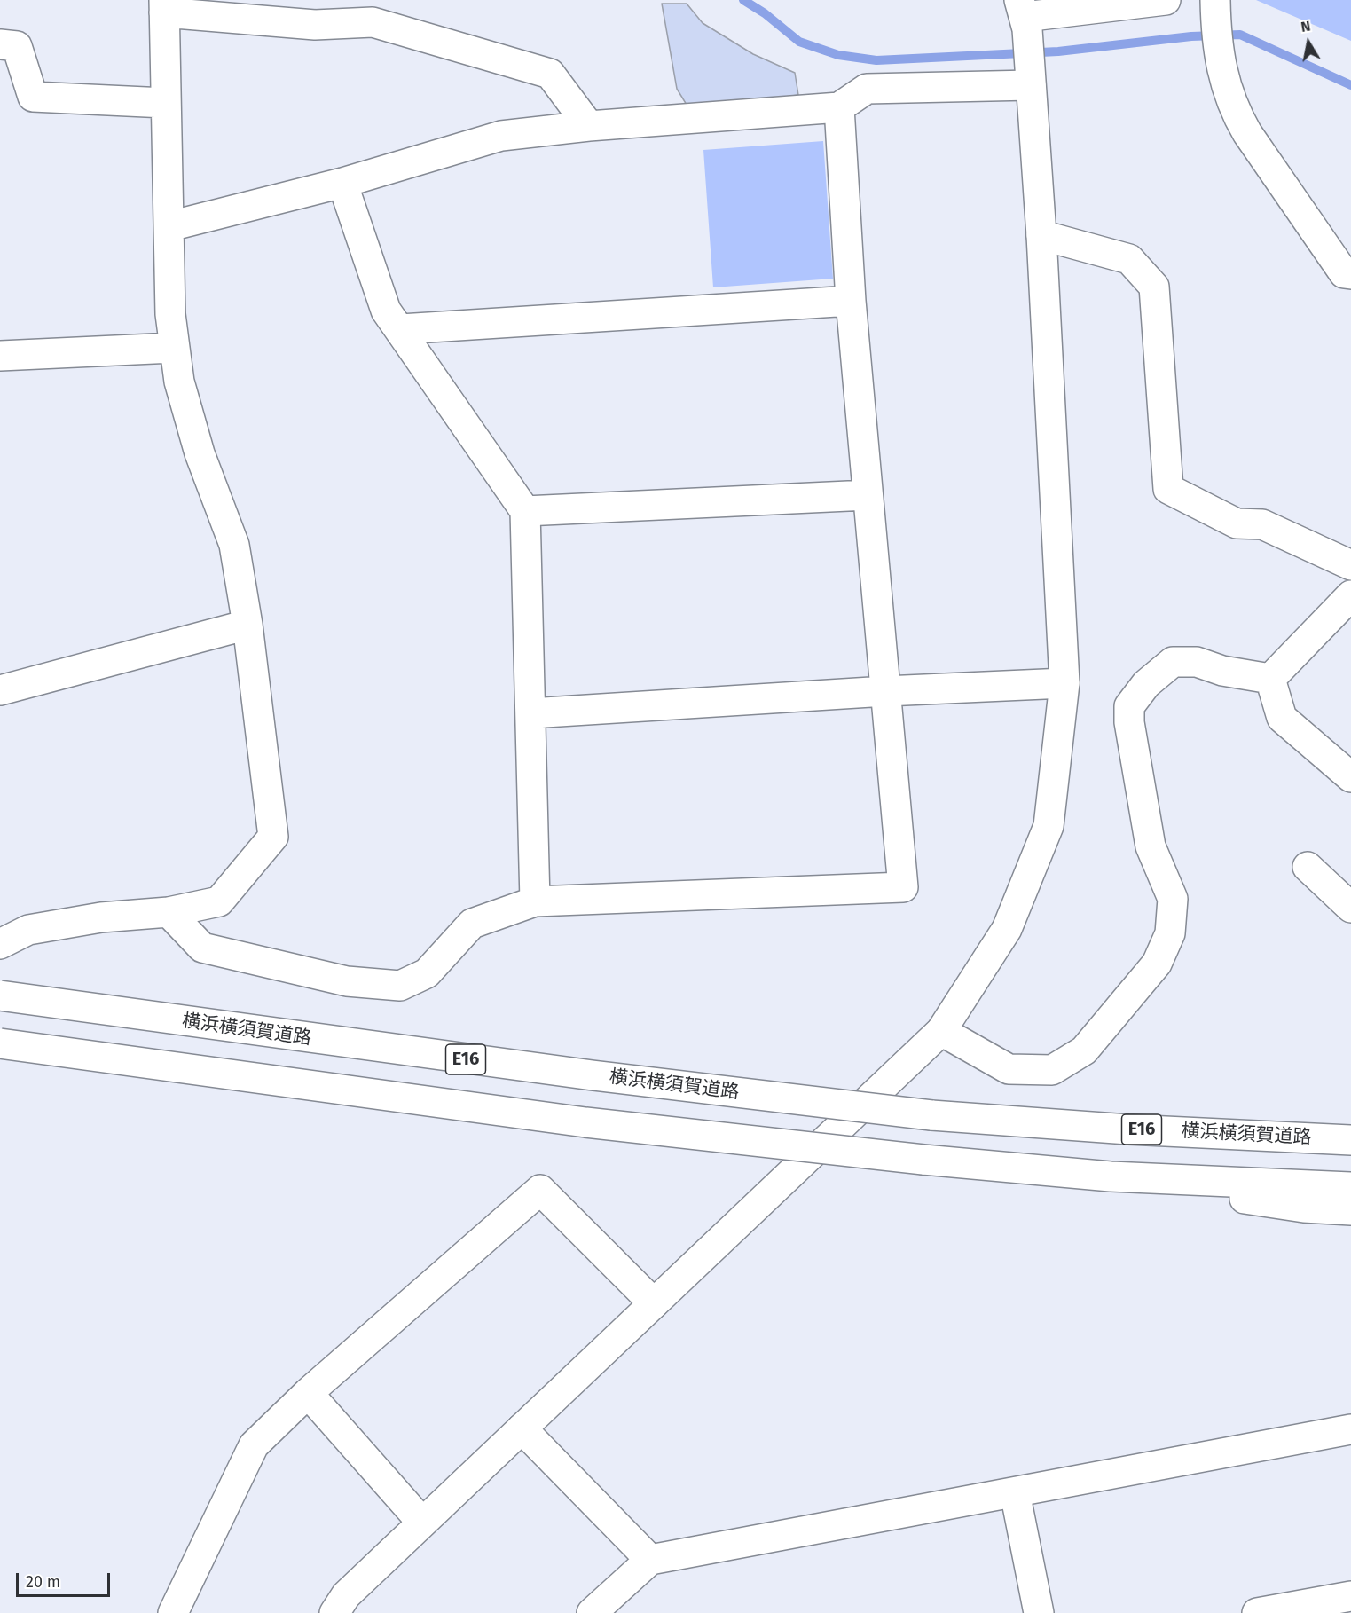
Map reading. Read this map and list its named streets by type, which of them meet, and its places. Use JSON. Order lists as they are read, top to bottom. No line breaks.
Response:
{"streets":{"main road":["横浜横須賀道路","E16"]},"scale_bar":"20 m","north":"top"}
